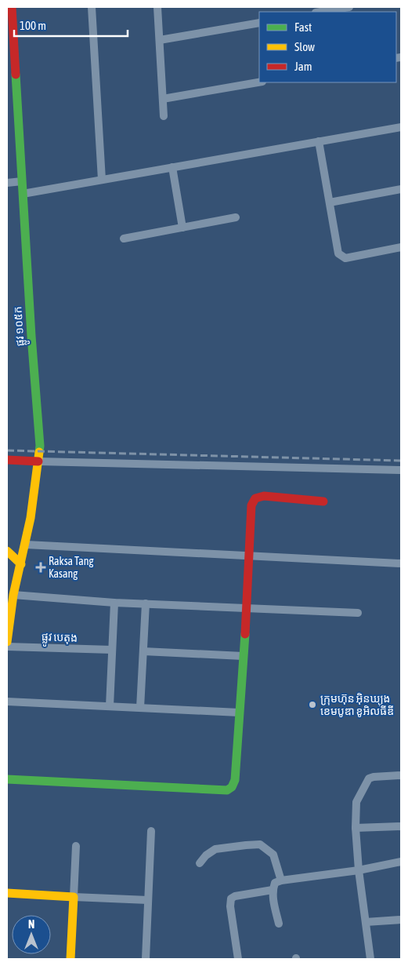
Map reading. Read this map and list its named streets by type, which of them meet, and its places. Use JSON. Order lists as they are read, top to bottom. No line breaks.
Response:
{"streets":{"street":["ផ្លូវ ១០៥ក","ផ្លូវ បេតុង"]},"places":{"health":["Raksa Tang Kasang"],"other":["ក្រុមហ៊ុន អ៊ិនឃ្យុង ខេមបូឌា ខូអិលធីឌី"]},"legend":["Fast","Slow","Jam"],"scale_bar":"100 m","north":"top"}
